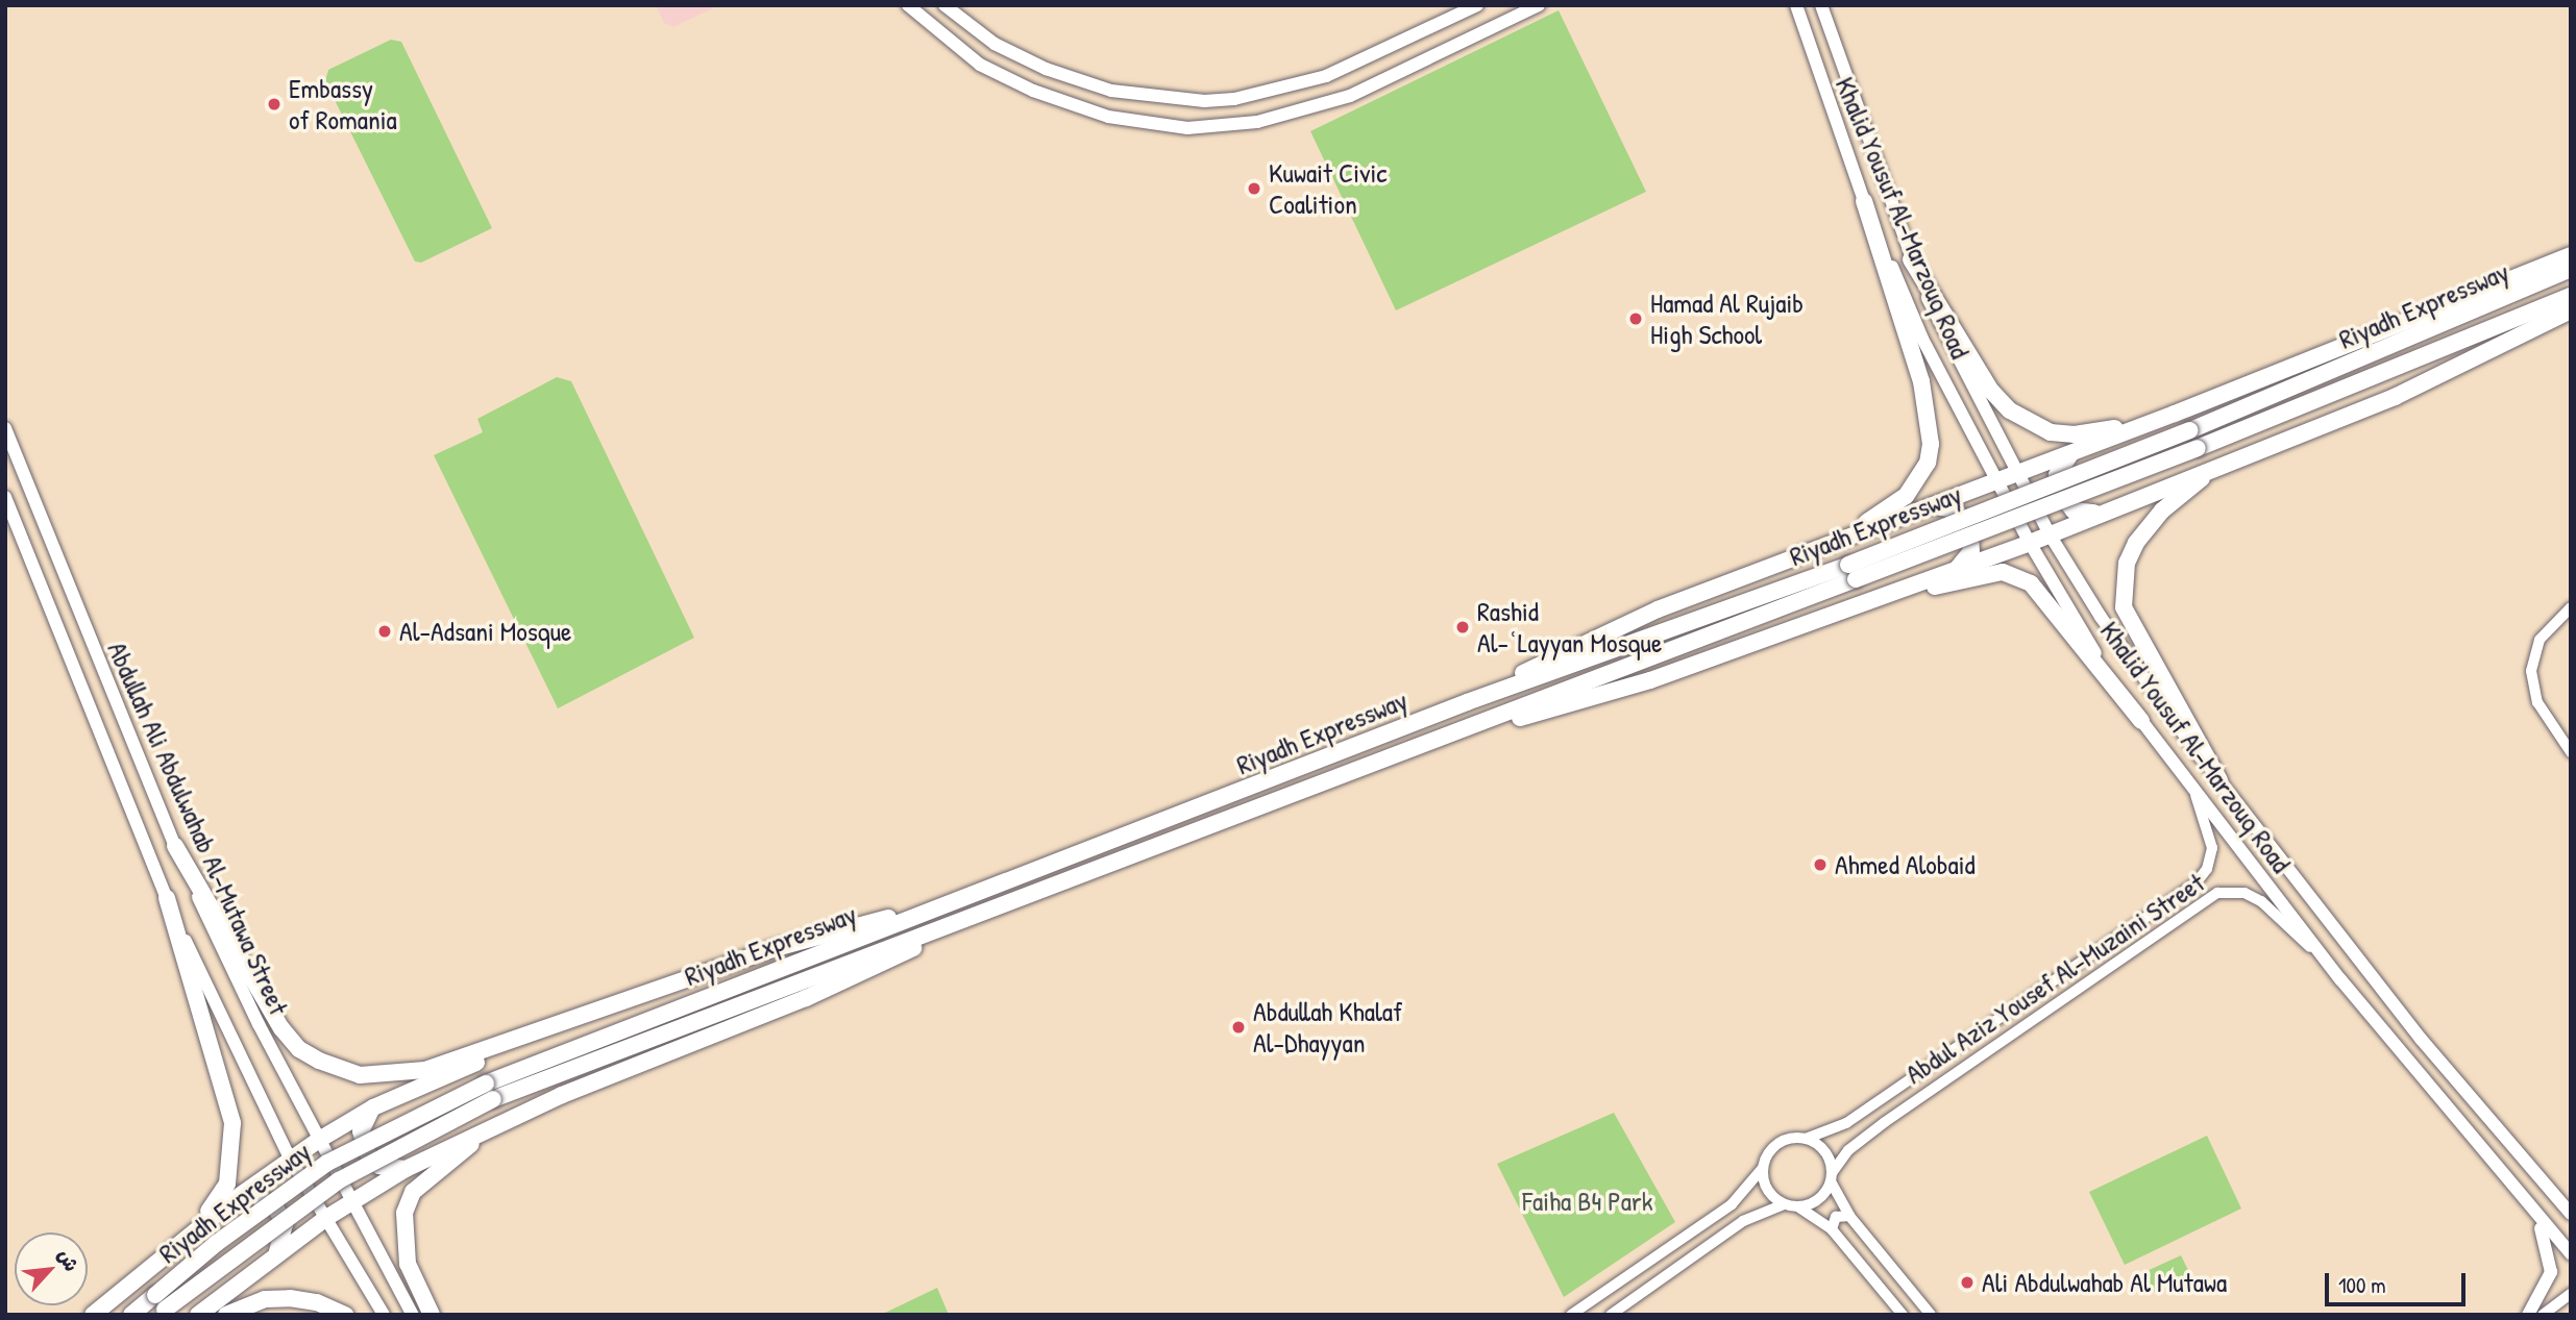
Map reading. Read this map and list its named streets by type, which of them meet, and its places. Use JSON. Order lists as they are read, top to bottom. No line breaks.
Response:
{"streets":{"highway":["Riyadh Expressway"],"main road":["Khalid Yousuf Al-Marzouq Road","Abdullah Ali Abdulwahab Al-Mutawa Street"],"street":["Abdul Aziz Yousef Al-Muzaini Street"]},"crossings":[["Khalid Yousuf Al-Marzouq Road","Abdul Aziz Yousef Al-Muzaini Street"]],"parks":["Faiha B4 Park"],"places":["Embassy of Romania","Kuwait Civic Coalition","Hamad Al Rujaib High School","Rashid Al-ʿLayyan Mosque","Al-Adsani Mosque","Ahmed Alobaid","Abdullah Khalaf Al-Dhayyan","Ali Abdulwahab Al Mutawa"],"scale_bar":"100 m","north":"top right"}
